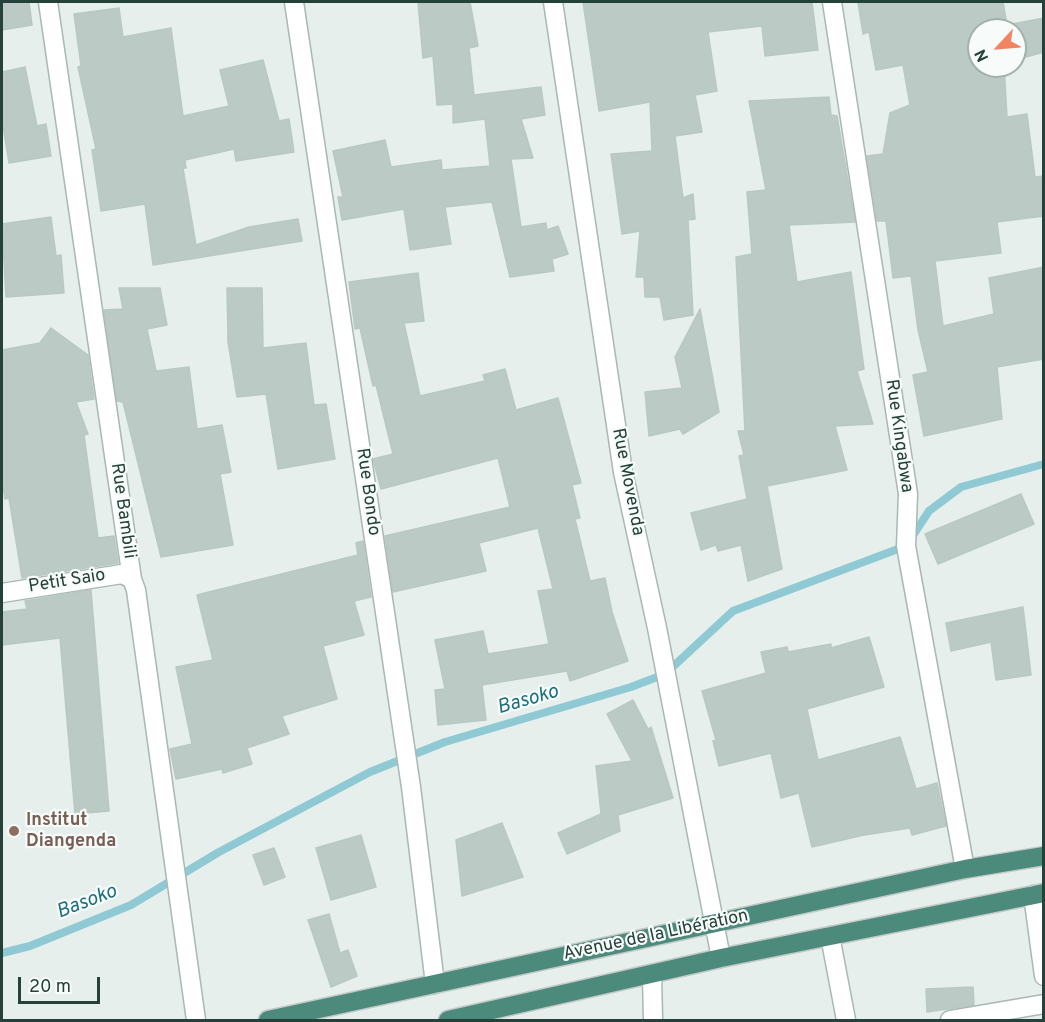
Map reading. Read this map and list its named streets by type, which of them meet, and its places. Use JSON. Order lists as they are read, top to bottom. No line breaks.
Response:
{"streets":{"highway":["Avenue de la Libération"],"street":["Rue Kingabwa","Rue Movenda","Rue Bondo","Rue Bambili","Petit Saio"]},"crossings":[["Rue Kingabwa","Avenue de la Libération"],["Rue Movenda","Avenue de la Libération"],["Rue Bondo","Avenue de la Libération"],["Rue Bambili","Petit Saio"]],"water":["Basoko"],"places":["Institut Diangenda"],"scale_bar":"20 m","north":"bottom left"}
